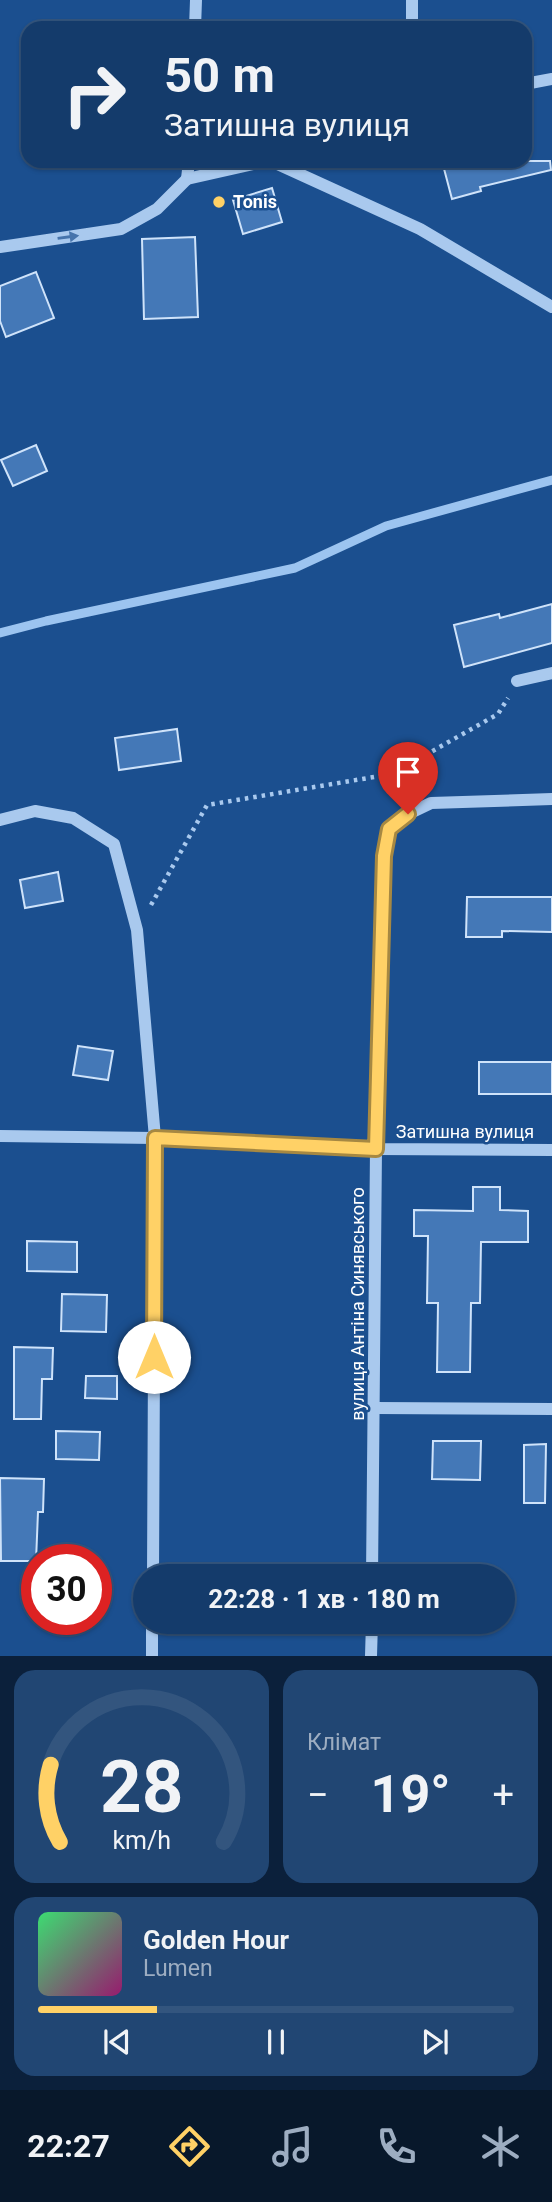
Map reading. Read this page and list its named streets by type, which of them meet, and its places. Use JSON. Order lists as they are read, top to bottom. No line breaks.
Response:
{"streets":{"street":["Затишна вулиця","вулиця Антіна Синявського"]},"crossings":[["Затишна вулиця","вулиця Антіна Синявського"]],"places":["Tonis"],"page":{"turn":["50 m","Затишна вулиця"],"limit":"30","trip":"22:28 · 1 хв · 180 m","tile":"Клімат","heat":["−","19°","+"],"song":["Golden Hour","Lumen"],"tabs":"22:27","gauge":["28","km/h"]}}
